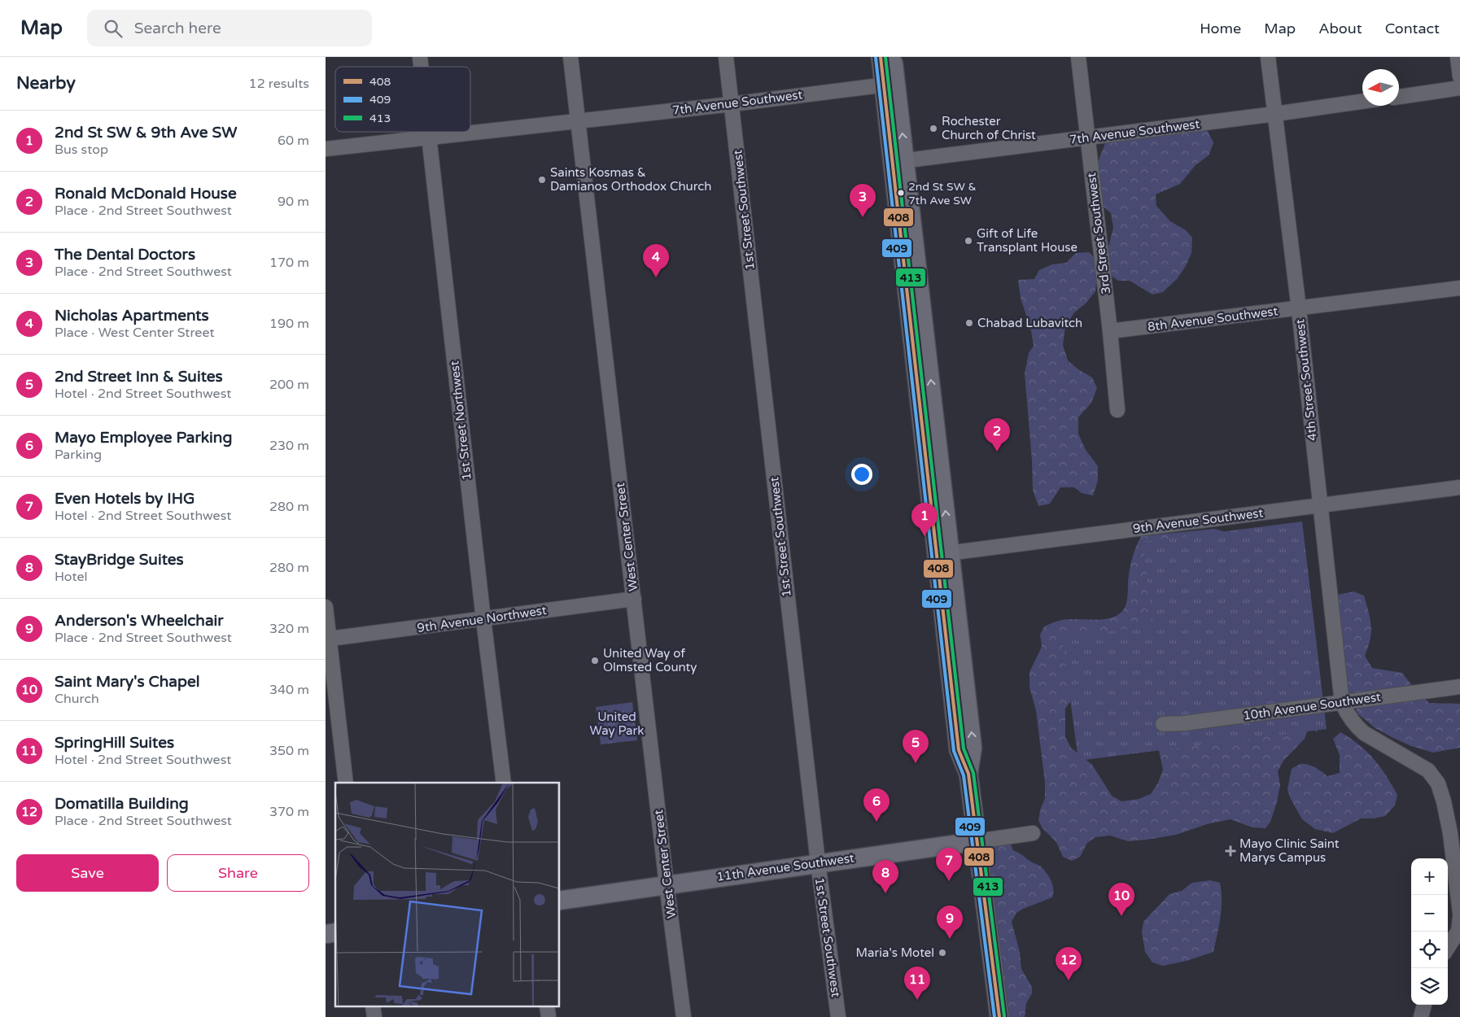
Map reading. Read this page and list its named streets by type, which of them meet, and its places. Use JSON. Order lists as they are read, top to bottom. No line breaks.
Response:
{"streets":{"main road":["11th Avenue Southwest"],"street":["7th Avenue Southwest","1st Street Southwest","3rd Street Southwest","8th Avenue Southwest","4th Street Southwest","1st Street Northwest","9th Avenue Southwest","West Center Street","9th Avenue Northwest","10th Avenue Southwest"]},"crossings":[["7th Avenue Southwest","1st Street Southwest"],["7th Avenue Southwest","3rd Street Southwest"],["7th Avenue Southwest","4th Street Southwest"],["7th Avenue Southwest","1st Street Northwest"],["7th Avenue Southwest","West Center Street"],["1st Street Southwest","11th Avenue Southwest"],["3rd Street Southwest","8th Avenue Southwest"],["8th Avenue Southwest","4th Street Southwest"],["4th Street Southwest","9th Avenue Southwest"],["4th Street Southwest","10th Avenue Southwest"],["1st Street Northwest","9th Avenue Northwest"],["West Center Street","9th Avenue Northwest"],["West Center Street","11th Avenue Southwest"]],"parks":["United Way Park"],"places":{"other":["Rochester Church of Christ","Saints Kosmas & Damianos Orthodox Church","2nd St SW & 7th Ave SW","Gift of Life Transplant House","Chabad Lubavitch","United Way of Olmsted County","Maria's Motel"],"health":["Mayo Clinic Saint Marys Campus"]},"lines":["transit line 408","transit line 413","transit line 409"],"legend":["408","409","413"],"north":"left","page":{"header":"Map","search":"Search here","nav":["Home","Map","About","Contact"],"heading":["Nearby","12 results"],"list":[{"mark":"1","name":"2nd St SW & 9th Ave SW","note":"Bus stop","value":"60 m"},{"mark":"2","name":"Ronald McDonald House","note":"Place · 2nd Street Southwest","value":"90 m"},{"mark":"3","name":"The Dental Doctors","note":"Place · 2nd Street Southwest","value":"170 m"},{"mark":"4","name":"Nicholas Apartments","note":"Place · West Center Street","value":"190 m"},{"mark":"5","name":"2nd Street Inn & Suites","note":"Hotel · 2nd Street Southwest","value":"200 m"},{"mark":"6","name":"Mayo Employee Parking","note":"Parking","value":"230 m"},{"mark":"7","name":"Even Hotels by IHG","note":"Hotel · 2nd Street Southwest","value":"280 m"},{"mark":"8","name":"StayBridge Suites","note":"Hotel","value":"280 m"},{"mark":"9","name":"Anderson's Wheelchair","note":"Place · 2nd Street Southwest","value":"320 m"},{"mark":"10","name":"Saint Mary's Chapel","note":"Church","value":"340 m"},{"mark":"11","name":"SpringHill Suites","note":"Hotel · 2nd Street Southwest","value":"350 m"},{"mark":"12","name":"Domatilla Building","note":"Place · 2nd Street Southwest","value":"370 m"}],"pins":["3","4","2","1","5","6","7","8","10","9","12","11"],"buttons":["Save","Share"],"map_buttons":["+","−"]}}
